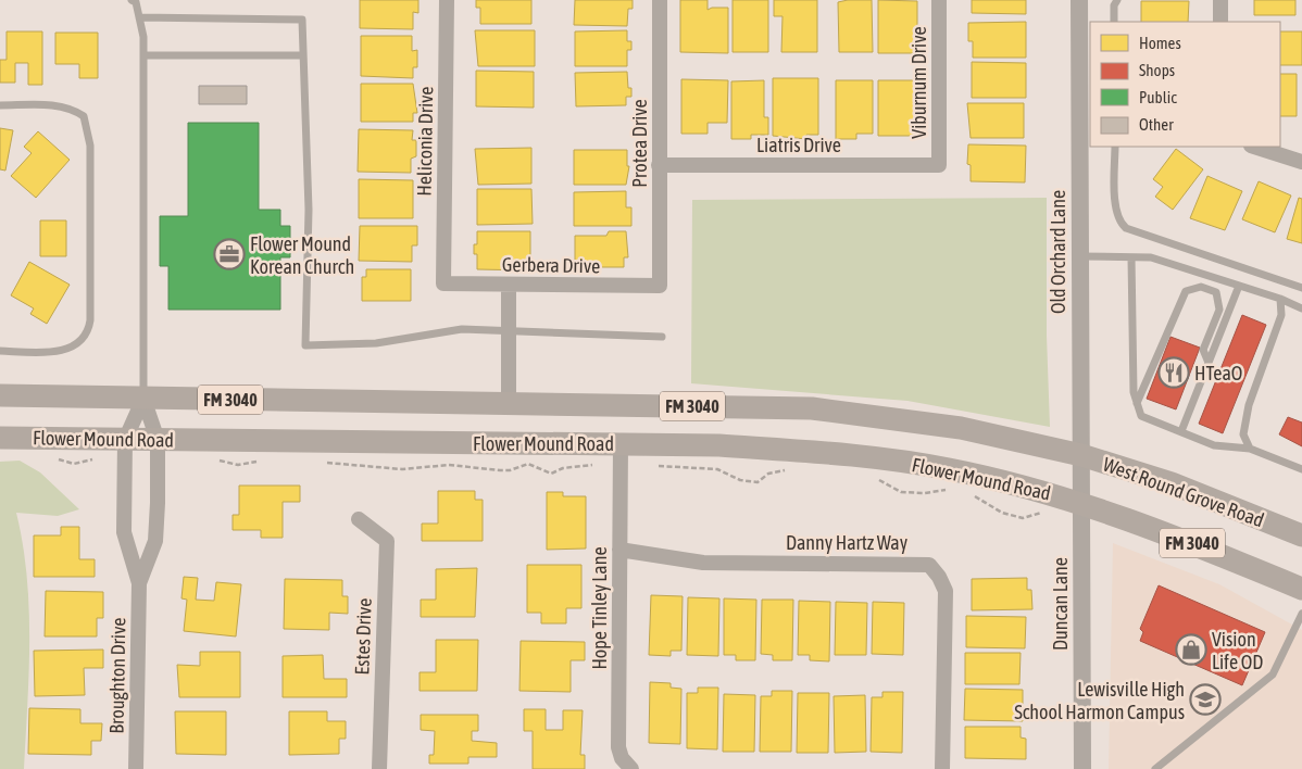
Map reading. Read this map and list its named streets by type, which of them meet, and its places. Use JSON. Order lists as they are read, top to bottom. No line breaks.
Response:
{"streets":{"main road":["FM 3040","Flower Mound Road","West Round Grove Road"],"street":["Viburnum Drive","Heliconia Drive","Protea Drive","Liatris Drive","Old Orchard Lane","Gerbera Drive","Danny Hartz Way","Duncan Lane","Hope Tinley Lane","Estes Drive","Broughton Drive"]},"crossings":[["Viburnum Drive","Liatris Drive"],["Heliconia Drive","Gerbera Drive"],["Protea Drive","Liatris Drive"],["Protea Drive","Gerbera Drive"],["Old Orchard Lane","FM 3040"],["Old Orchard Lane","Flower Mound Road"],["Old Orchard Lane","West Round Grove Road"],["Old Orchard Lane","Duncan Lane"],["FM 3040","Flower Mound Road"],["FM 3040","Duncan Lane"],["Flower Mound Road","West Round Grove Road"],["Flower Mound Road","Duncan Lane"],["Flower Mound Road","Hope Tinley Lane"],["Flower Mound Road","Broughton Drive"],["Danny Hartz Way","Hope Tinley Lane"]],"places":{"office":["Flower Mound Korean Church"],"restaurant":["HTeaO"],"shop":["Vision Life OD"],"school or university":["Lewisville High School Harmon Campus"]},"legend":["Homes","Shops","Public","Other"]}
